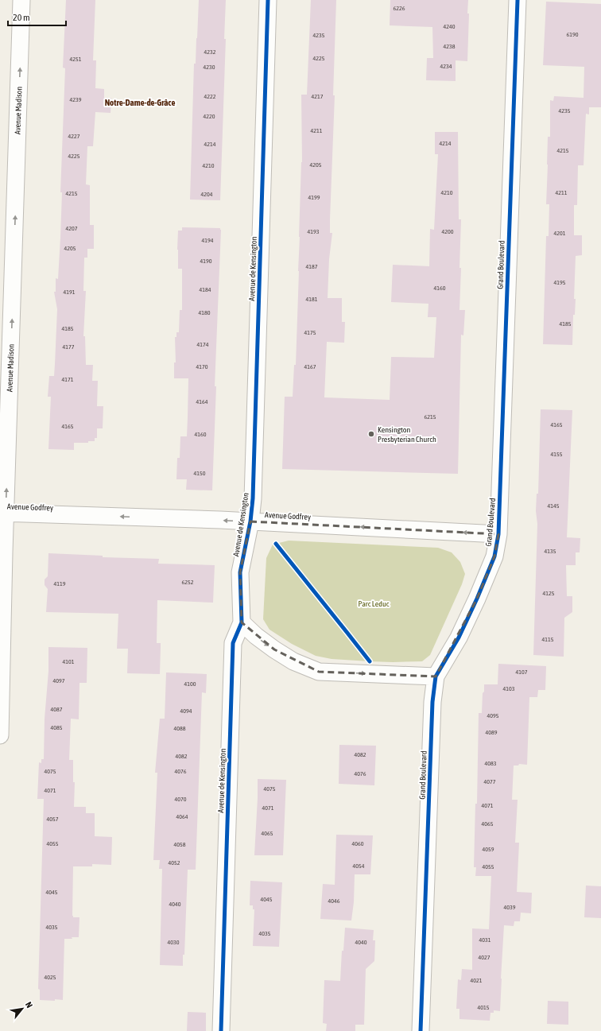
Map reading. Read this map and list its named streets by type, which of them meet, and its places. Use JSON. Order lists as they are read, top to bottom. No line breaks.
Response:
{"streets":{"street":["Avenue Madison","Grand Boulevard","Avenue de Kensington","Avenue Godfrey"]},"crossings":[["Avenue Madison","Avenue Godfrey"],["Grand Boulevard","Avenue Godfrey"],["Avenue de Kensington","Avenue Godfrey"]],"one_way":["Avenue Madison"],"districts":["Notre-Dame-de-Grâce"],"parks":["Parc Leduc"],"places":["Kensington Presbyterian Church"],"house_numbers":["6226","4240","6190","4235","4238","4232","4225","4251","4234","4230","4222","4217","4239","4235","4220","4211","4227","4214","4214","4215","4225","4205","4210","4210","4211","4215","4204","4199","4207","4193","4200","4201","4194","4205","4190","4187","4195","4160","4184","4191","4181","4180","4185","4185","4175","4174","4177","4170","4167","4171","4164","6215","4165","4165","4160","4155","4150","4145","4135","6252","4119","4125","4115","4101","4107","4097","4100","4103","4087","4094","4095","4085","4088","4089","4082","4082","4083","4075","4076","4076","4077","4075","4071","4070","4071","4071","4064","4057","4065","4065","4055","4060","4058","4059","4052","4054","4055","4045","4045","4046","4040","4039","4035","4035","4031","4030","4040","4027","4025","4021","4015"],"scale_bar":"20 m","north":"top right"}
